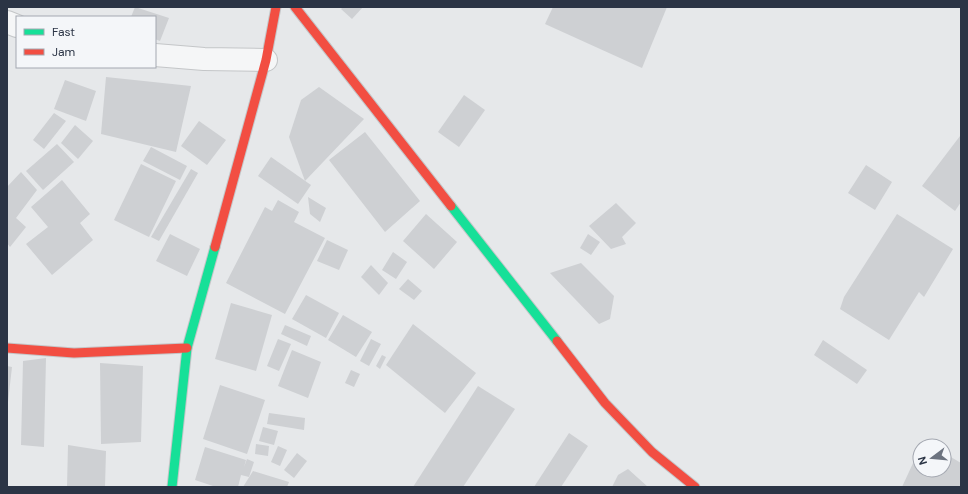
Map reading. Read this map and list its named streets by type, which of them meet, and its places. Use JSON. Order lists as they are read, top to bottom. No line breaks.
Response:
{"legend":["Fast","Jam"],"north":"left"}
